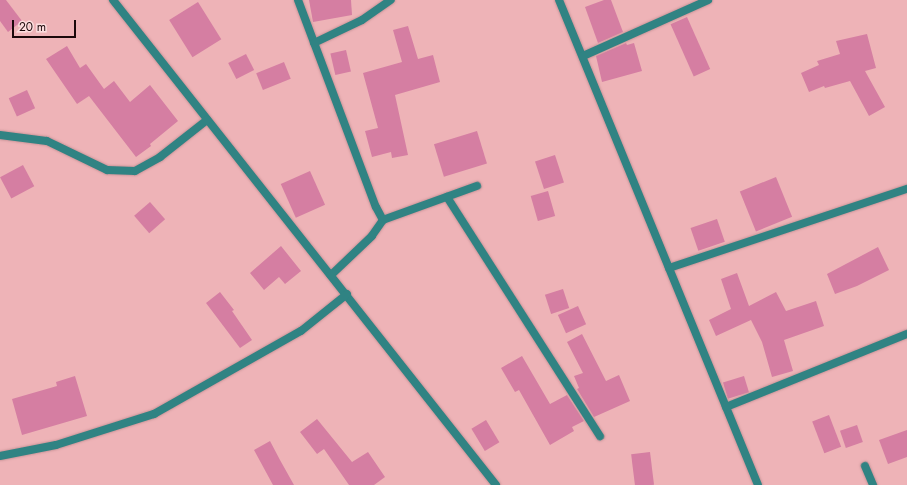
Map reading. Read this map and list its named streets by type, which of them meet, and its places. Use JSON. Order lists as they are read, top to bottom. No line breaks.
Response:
{"scale_bar":"20 m"}
